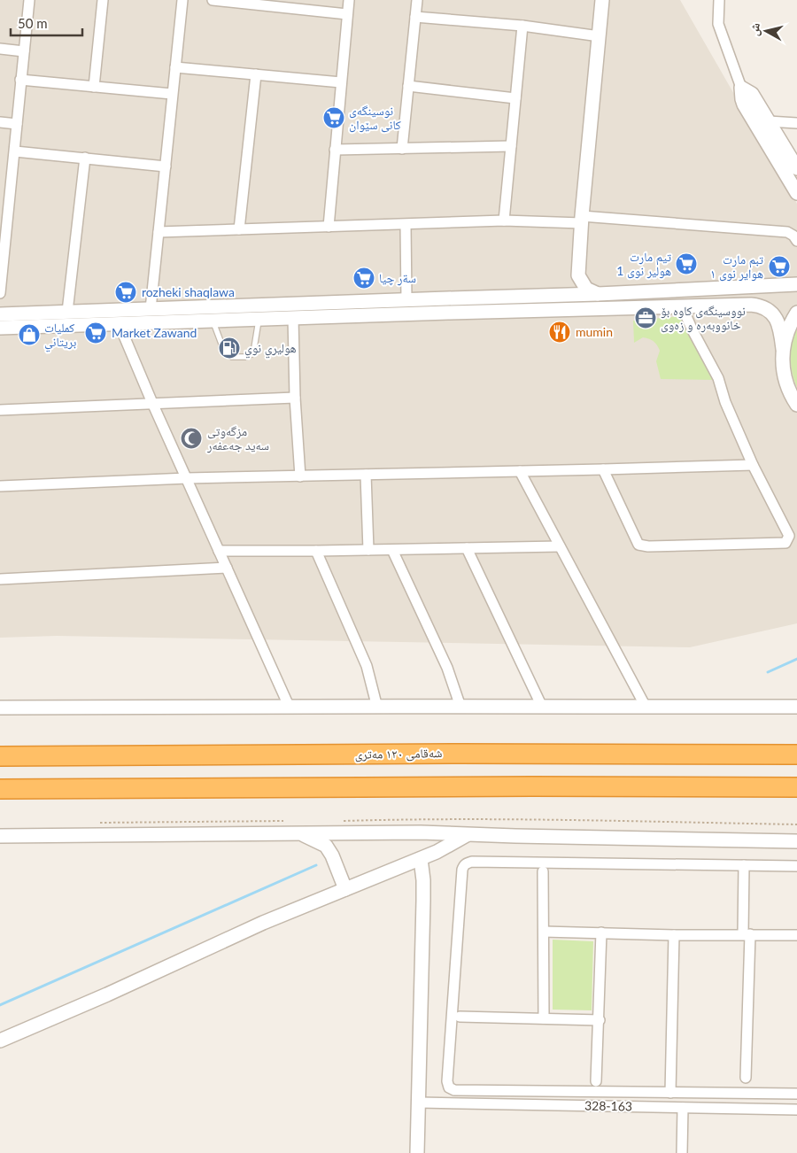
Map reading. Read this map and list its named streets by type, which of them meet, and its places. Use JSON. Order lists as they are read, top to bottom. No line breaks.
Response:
{"streets":{"highway":["شەقامی ١٢٠ مەتری"],"street":["328-163"]},"places":{"supermarket":["نوسینگەی کانی سێوان","تيم مارت هولير نوى 1","تبم مارت هواير نوى ١","سةر چيا","rozheki shaqlawa","Market Zawand"],"office":["نووسینگەی کاوە بۆ خانووبەرە و زەوی"],"restaurant":["mumin"],"shop":["كمليات بريتاني"],"fuel station":["هوليري نوي"],"mosque":["مزگەوتی سەید جەعفەر"]},"scale_bar":"50 m","north":"left"}
